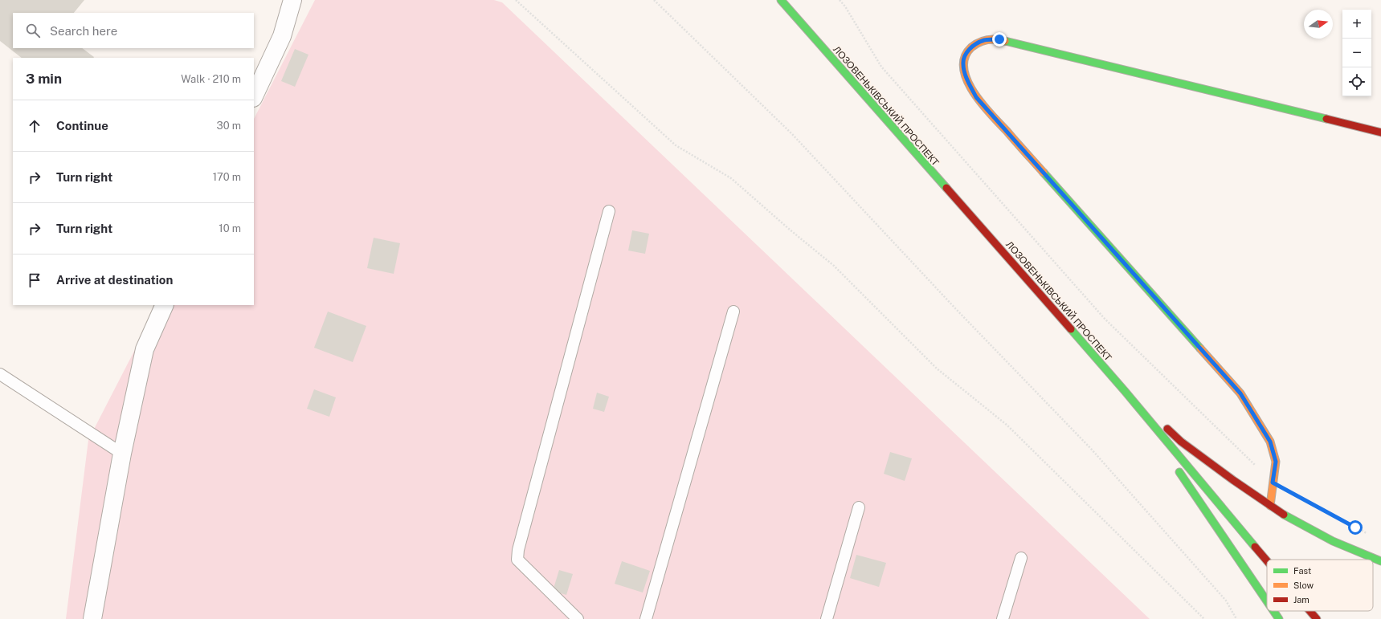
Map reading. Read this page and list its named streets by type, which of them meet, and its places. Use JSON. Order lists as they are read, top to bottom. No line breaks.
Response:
{"streets":{"main road":["ЛОЗОВЕНЬКІВСЬКИЙ ПРОСПЕКТ"]},"legend":["Fast","Slow","Jam"],"north":"right","page":{"map_buttons":["+","−"],"search":"Search here","heading":["3 min","Walk · 210 m"],"list":[["Continue","30 m"],["Turn right","170 m"],["Turn right","10 m"],"Arrive at destination"]}}
